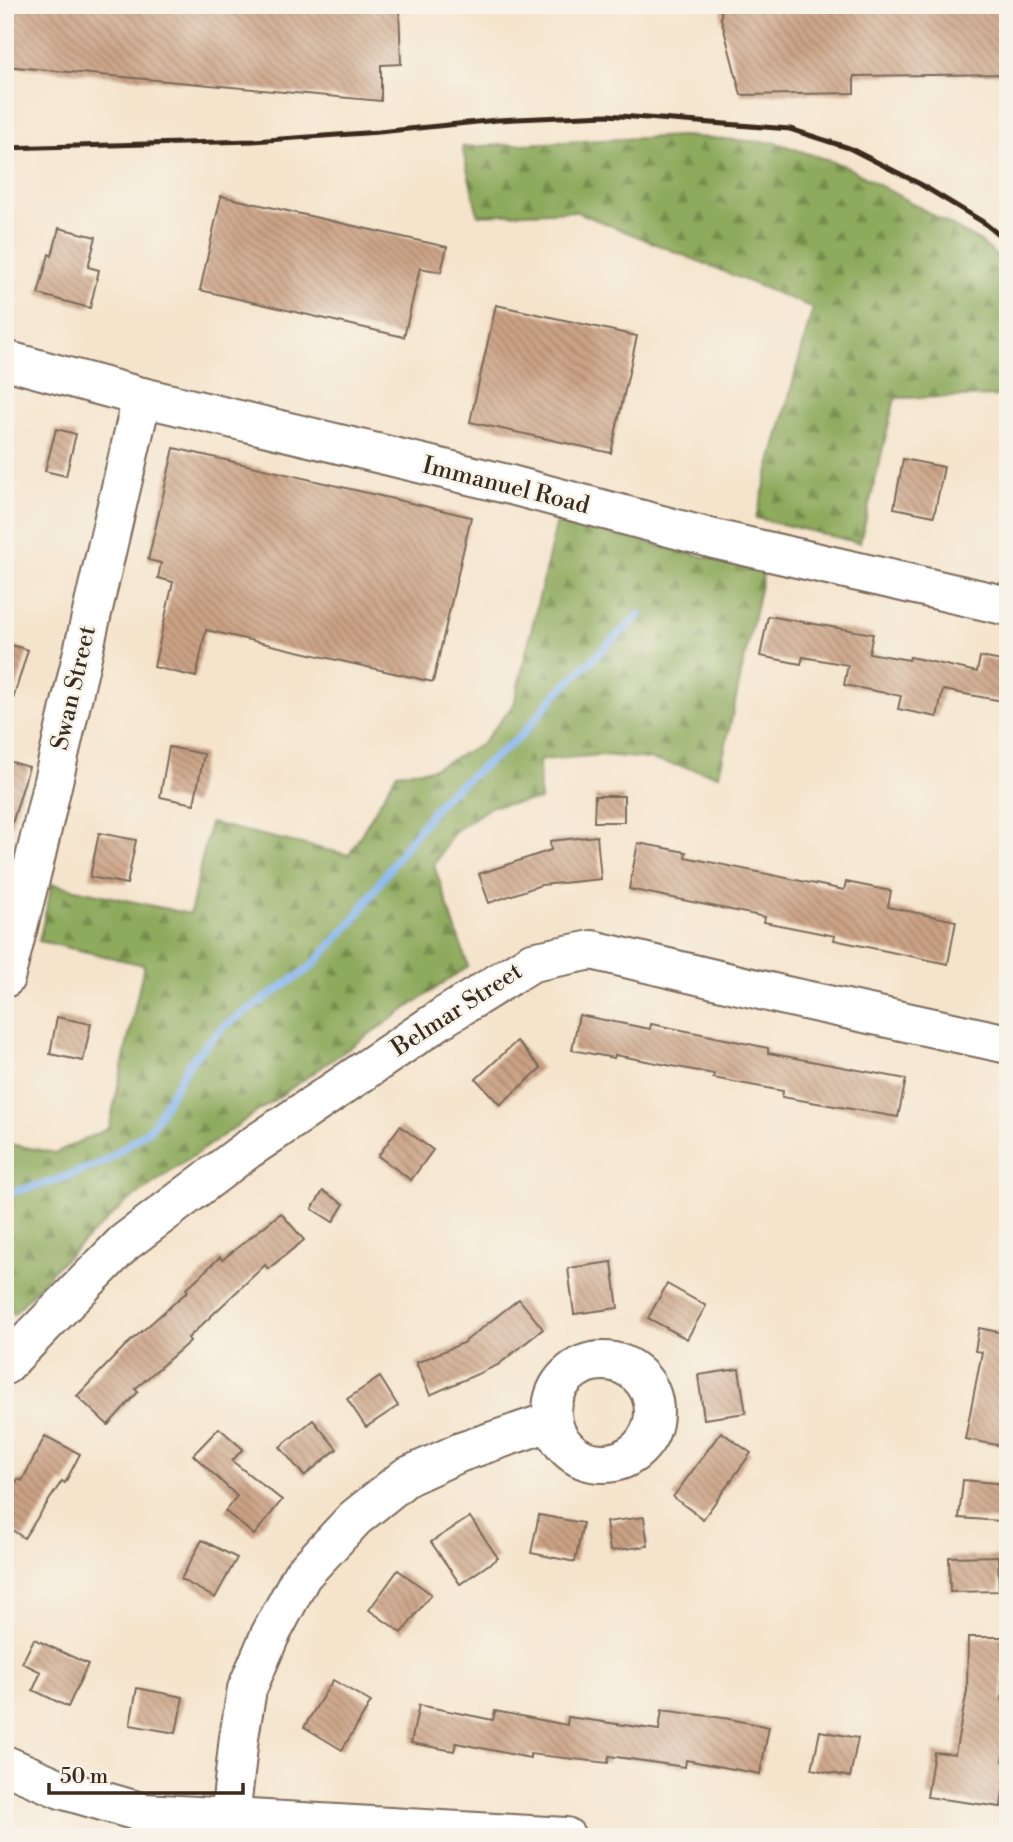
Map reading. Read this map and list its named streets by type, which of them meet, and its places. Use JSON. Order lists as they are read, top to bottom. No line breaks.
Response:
{"streets":{"street":["Immanuel Road","Swan Street","Belmar Street"]},"crossings":[["Immanuel Road","Swan Street"]],"scale_bar":"50 m"}
